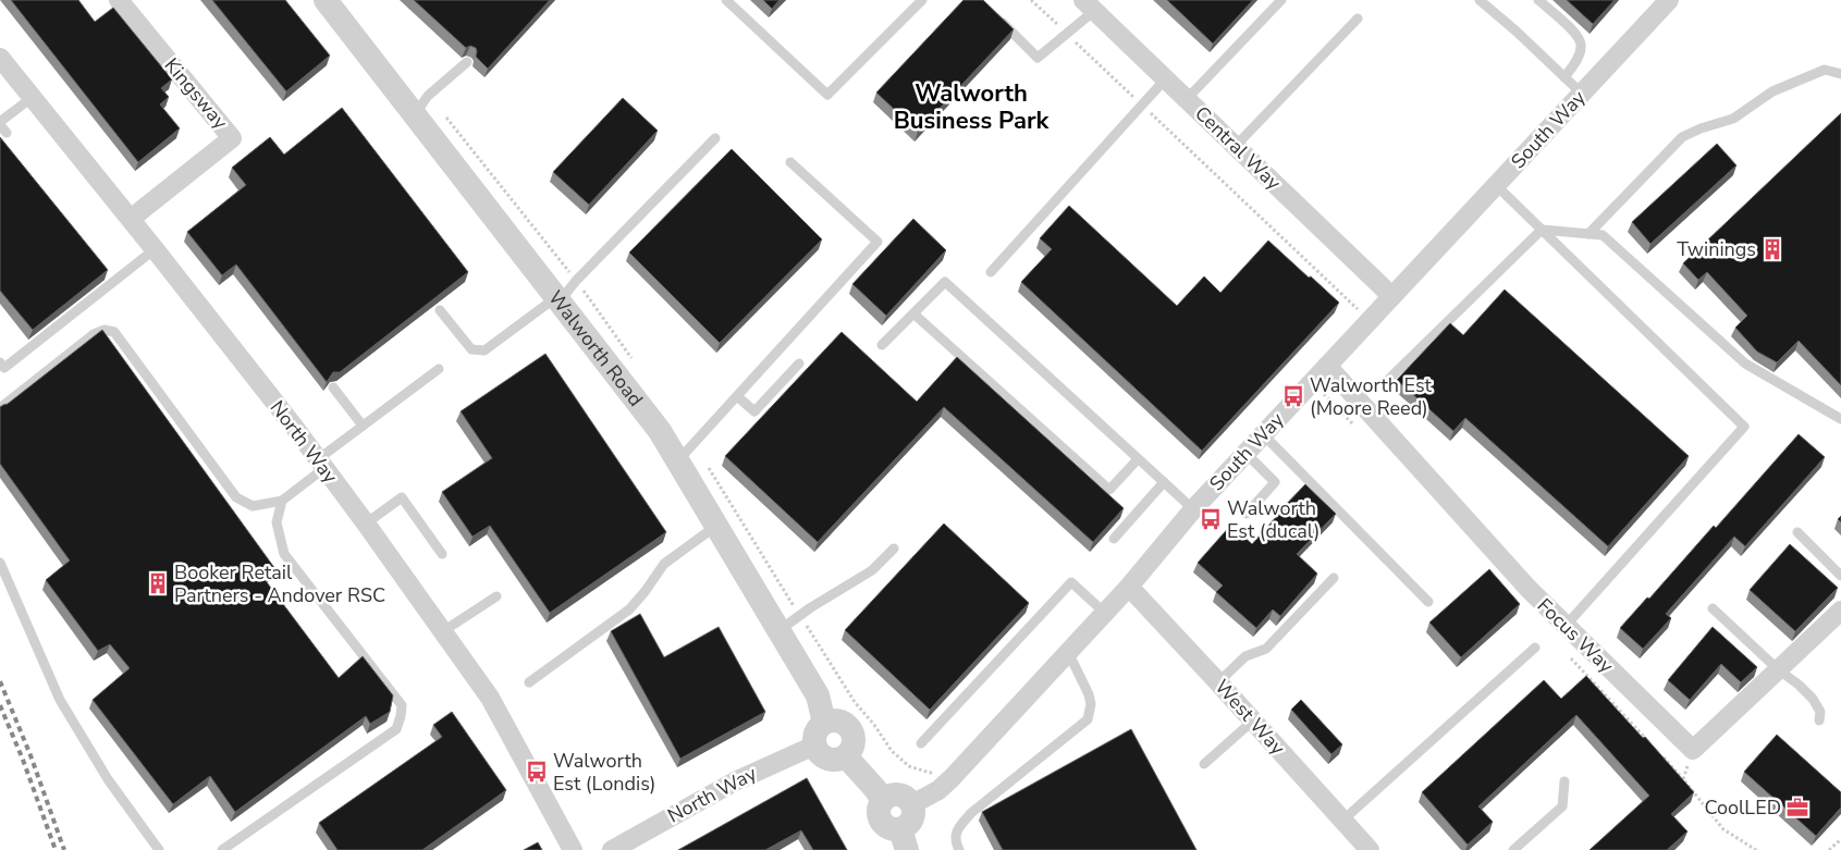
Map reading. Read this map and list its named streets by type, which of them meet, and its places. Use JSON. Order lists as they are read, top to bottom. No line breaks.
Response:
{"streets":{"street":["Kingsway","South Way","Central Way","Walworth Road","North Way","Focus Way","West Way"]},"crossings":[["Kingsway","North Way"],["South Way","Central Way"],["South Way","Focus Way"],["South Way","West Way"],["Walworth Road","North Way"]],"districts":["Walworth Business Park"],"places":{"building":["Twinings","Booker Retail Partners - Andover RSC"],"bus stop":["Walworth Est (Moore Reed)","Walworth Est (ducal)","Walworth Est (Londis)"],"office":["CoolLED"]}}
